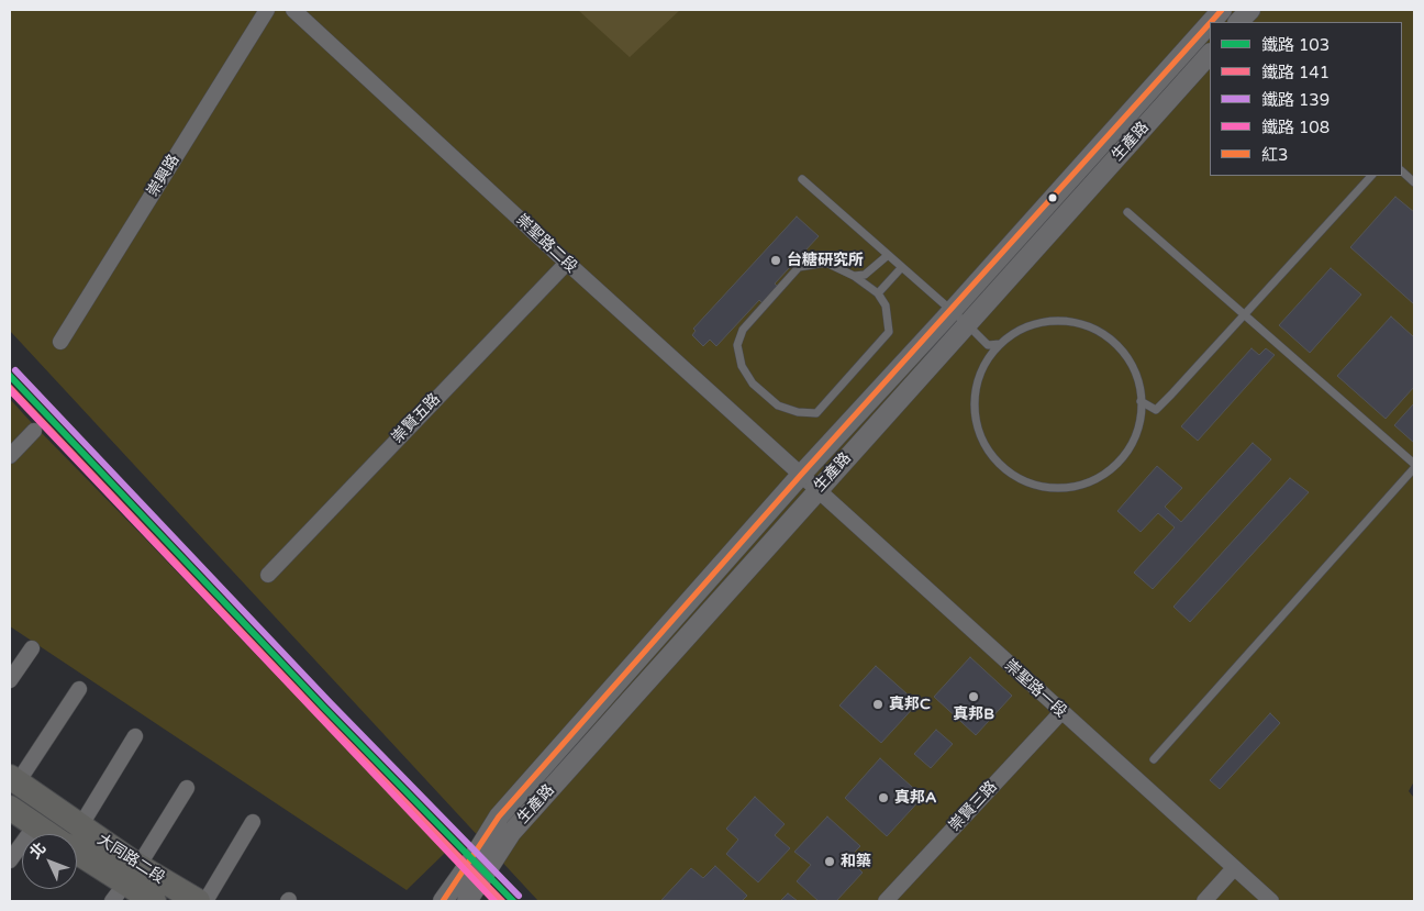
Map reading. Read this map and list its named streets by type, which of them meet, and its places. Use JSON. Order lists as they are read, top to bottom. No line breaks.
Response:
{"streets":{"main road":["大同路二段"],"street":["生產路","崇興路","崇聖路二段","崇賢五路","崇聖路一段","崇賢三路"]},"crossings":[["生產路","崇聖路二段"],["生產路","崇聖路一段"],["崇聖路二段","崇賢五路"],["崇聖路二段","崇聖路一段"],["崇聖路一段","崇賢三路"]],"places":["台糖研究所","真邦B","真邦C","真邦A","和築"],"lines":["transit line 紅3","rail line 139","rail line 103","rail line 141","rail line 108"],"legend":["鐵路 103","鐵路 141","鐵路 139","鐵路 108","紅3"],"north":"top left"}
